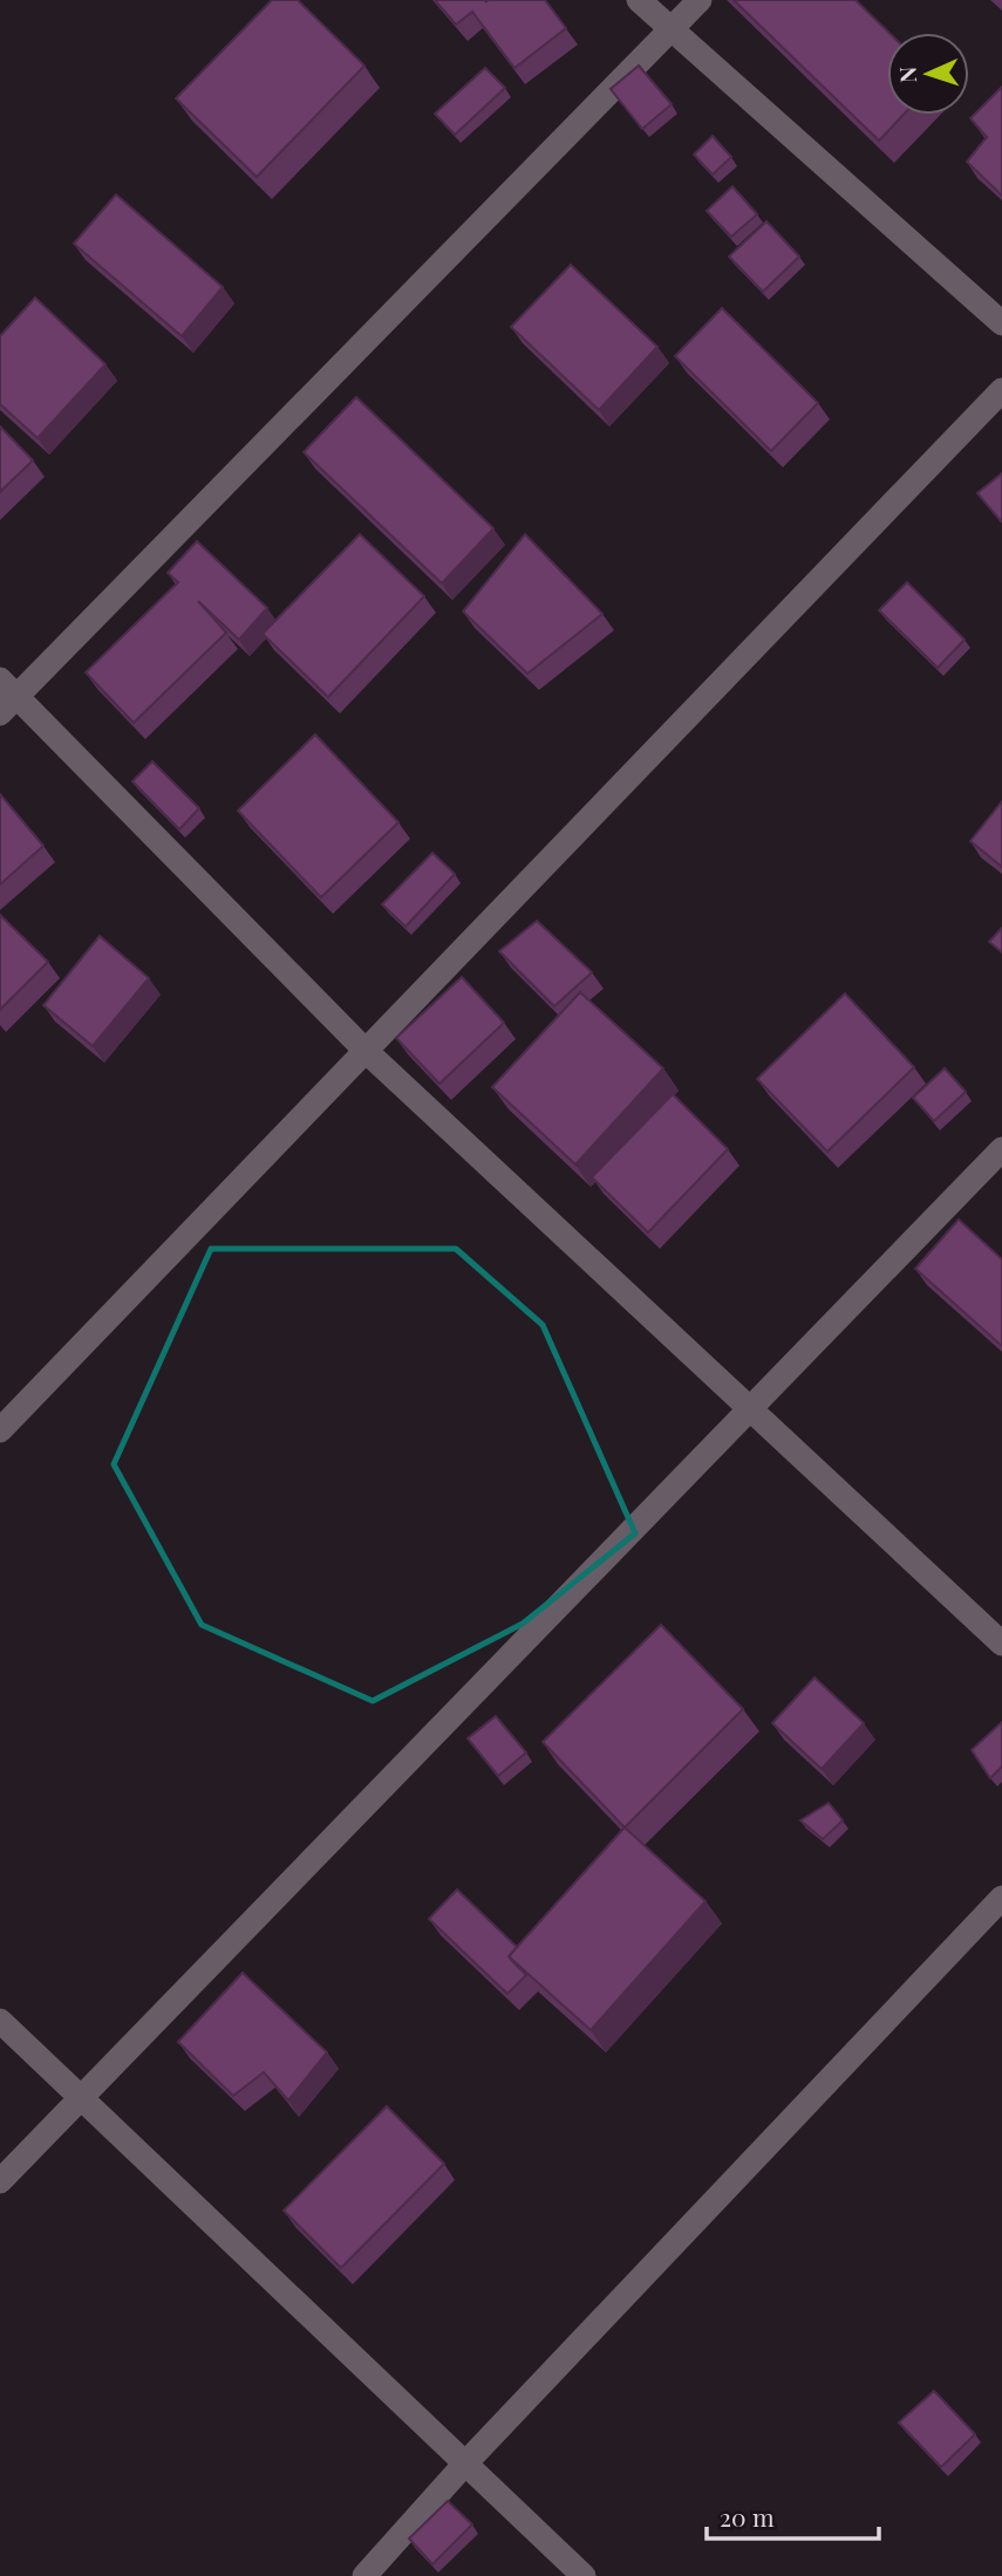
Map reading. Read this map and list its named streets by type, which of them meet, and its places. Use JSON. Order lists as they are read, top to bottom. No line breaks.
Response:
{"scale_bar":"20 m","north":"left"}
